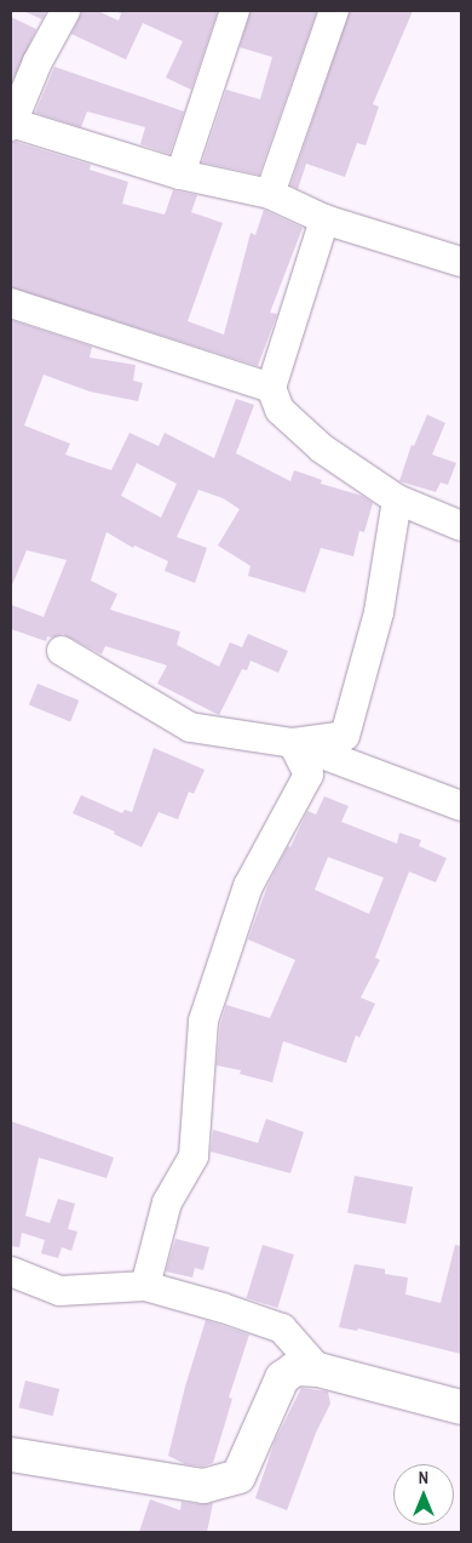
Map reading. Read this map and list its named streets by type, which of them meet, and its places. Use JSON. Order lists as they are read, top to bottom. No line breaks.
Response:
{"north":"top"}
